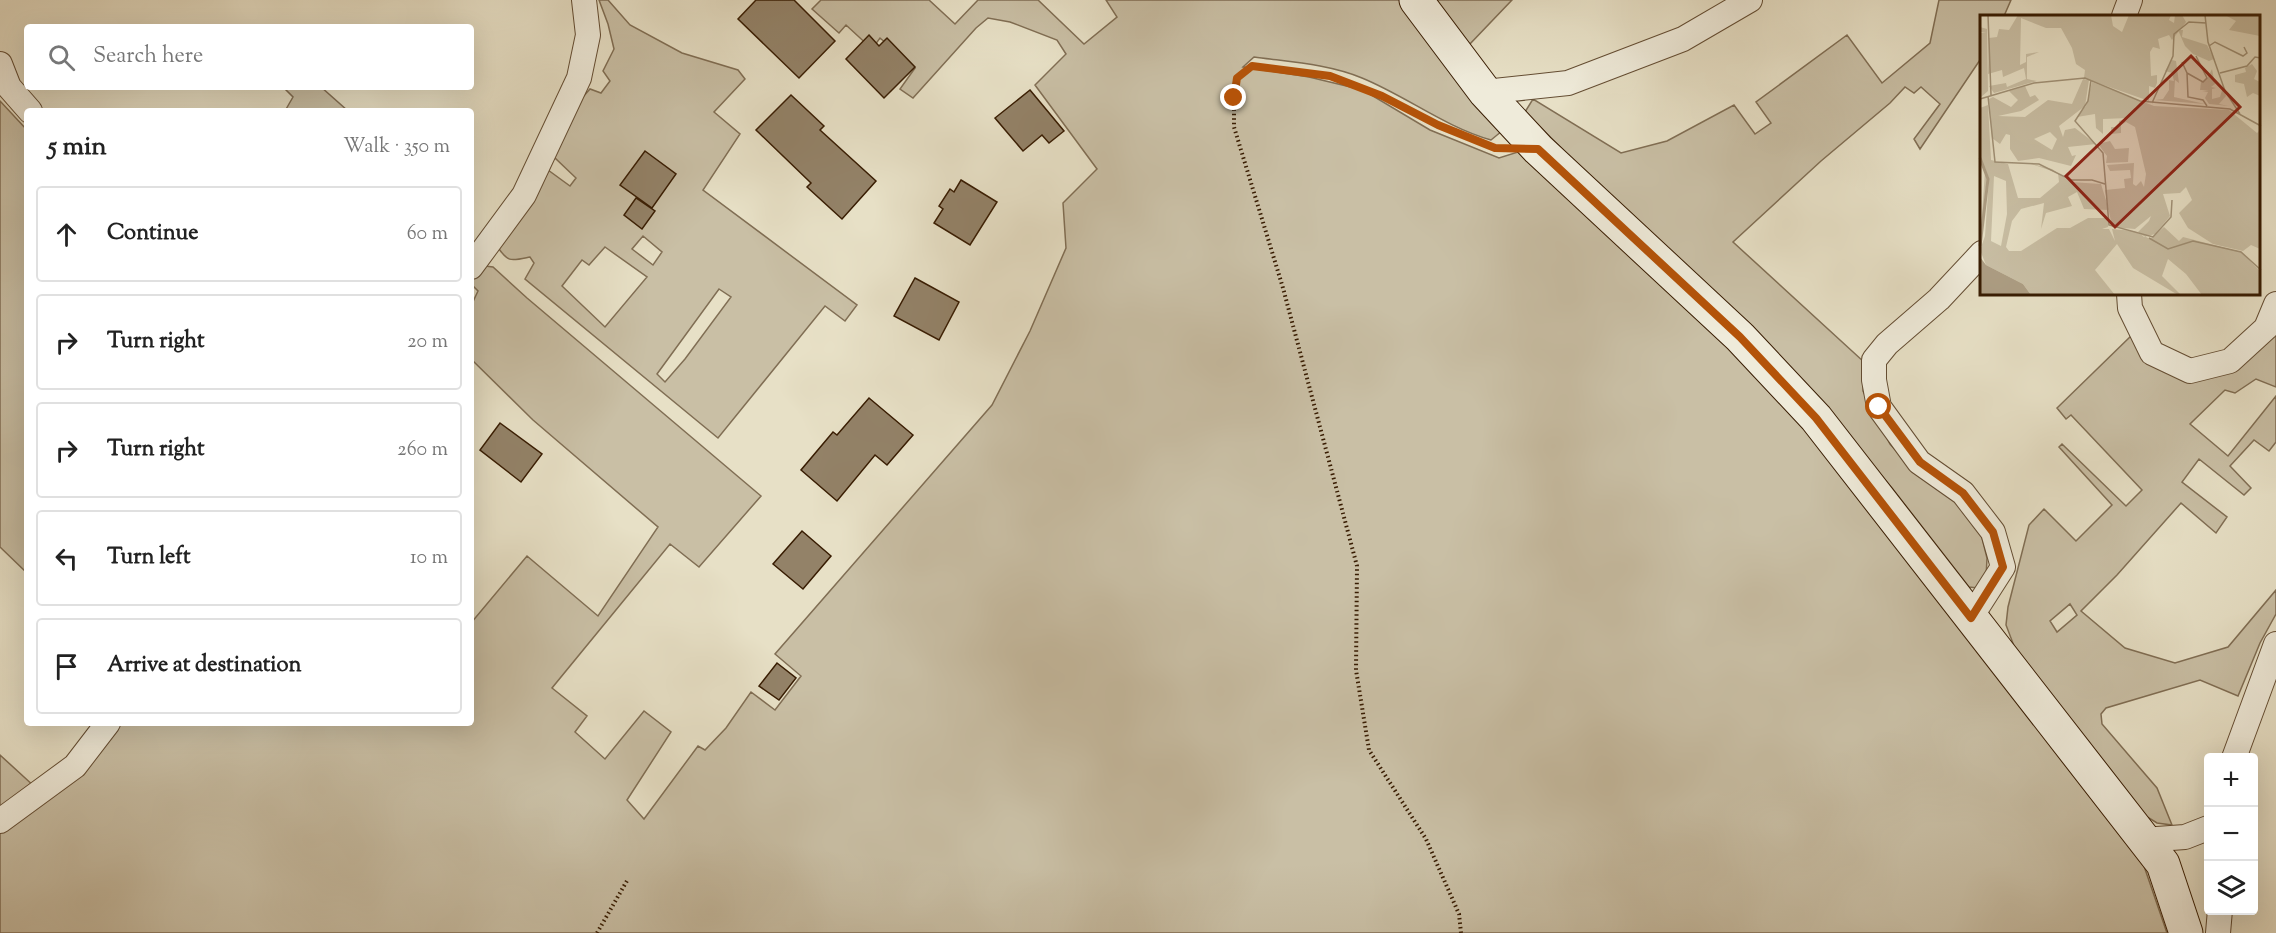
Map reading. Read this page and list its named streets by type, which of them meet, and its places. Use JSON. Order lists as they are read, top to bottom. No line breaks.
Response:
{"page":{"search":"Search here","heading":["5 min","Walk · 350 m"],"list":[["Continue","60 m"],["Turn right","20 m"],["Turn right","260 m"],["Turn left","10 m"],"Arrive at destination"],"map_buttons":["+","−"]}}
